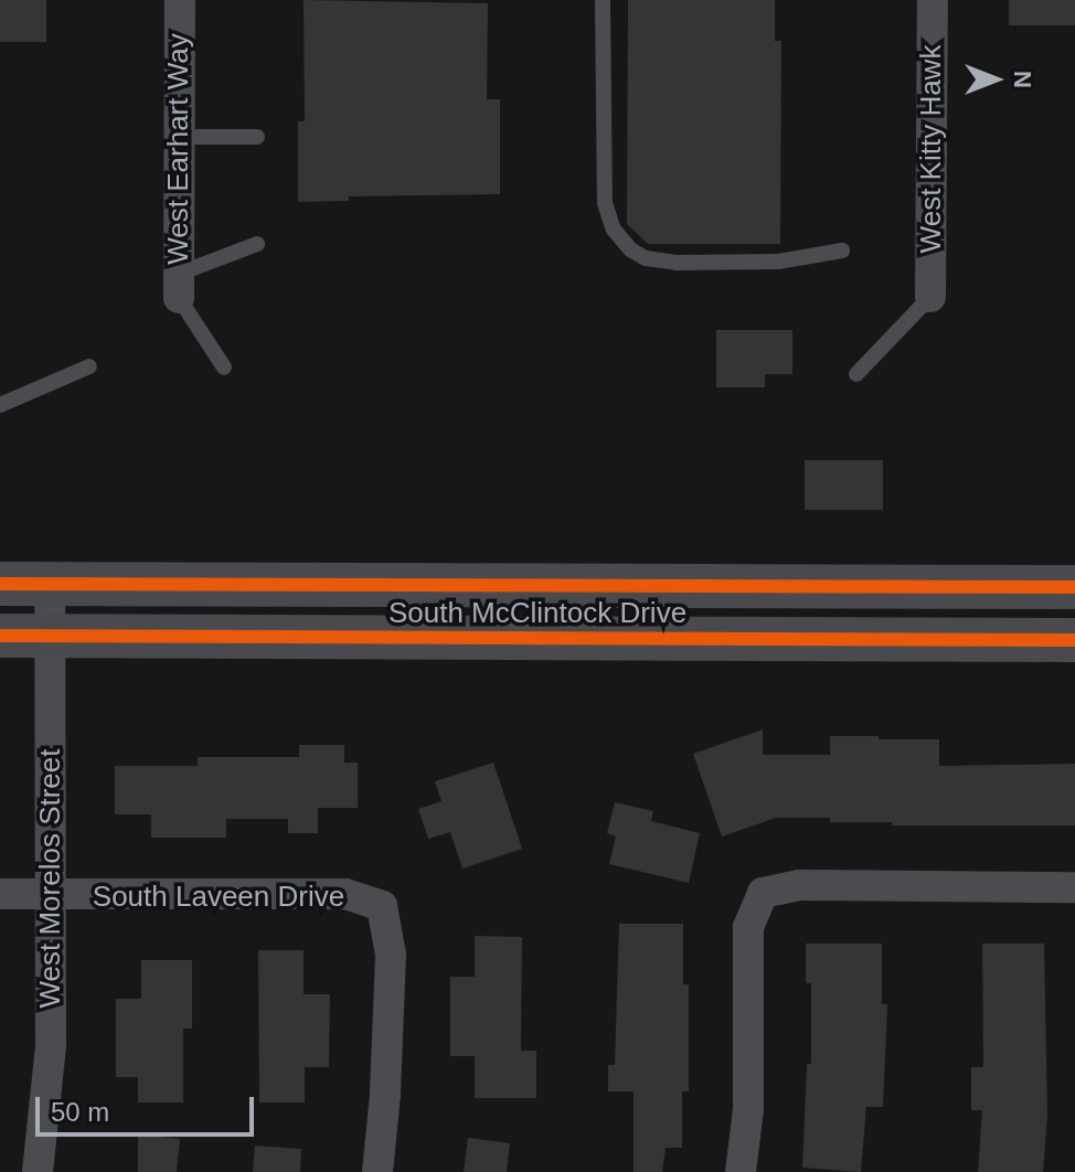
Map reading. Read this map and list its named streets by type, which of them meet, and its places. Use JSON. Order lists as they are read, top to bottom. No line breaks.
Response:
{"streets":{"main road":["South McClintock Drive"],"street":["West Earhart Way","West Kitty Hawk","West Morelos Street","South Laveen Drive"]},"crossings":[["South McClintock Drive","West Morelos Street"],["West Morelos Street","South Laveen Drive"]],"scale_bar":"50 m","north":"right"}
